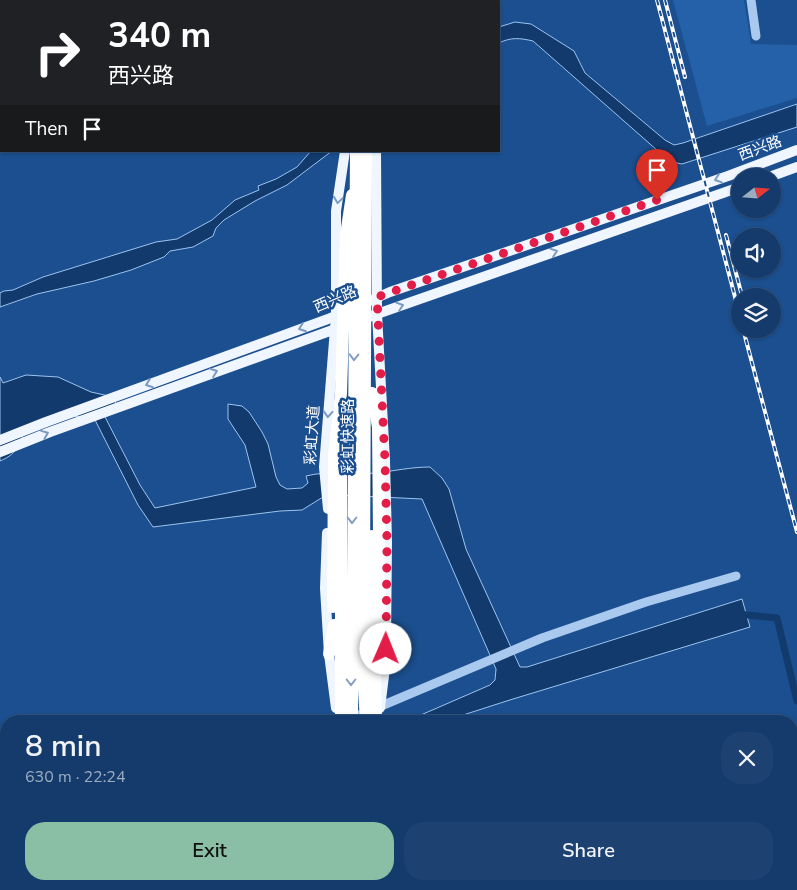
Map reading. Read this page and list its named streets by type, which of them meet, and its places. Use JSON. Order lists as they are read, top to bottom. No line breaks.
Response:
{"streets":{"highway":["彩虹快速路"],"main road":["西兴路","彩虹大道"]},"crossings":[["西兴路","彩虹大道"]],"north":"right","page":{"turn":["340 m","西兴路"],"then":"Then","heading":["8 min","630 m · 22:24"],"buttons":["Exit","Share"]}}
